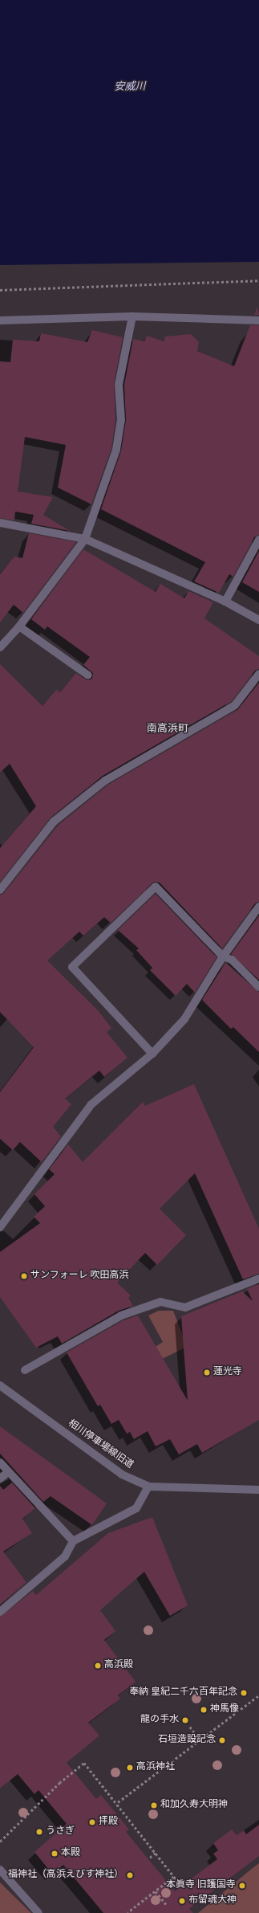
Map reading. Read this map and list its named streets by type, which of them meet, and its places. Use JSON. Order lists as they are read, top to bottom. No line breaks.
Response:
{"streets":{"street":["相川停車場線旧道"]},"districts":["南高浜町"],"water":["安威川"],"places":["サンフォーレ 吹田高浜","蓮光寺","高浜殿","奉納 皇紀二千六百年記念","神馬像","龍の手水","石垣造設記念","高浜神社","和加久寿大明神","拝殿","うさぎ","本殿","福神社（高浜えびす神社）","本眞寺 旧護国寺","布留魂大神"]}
